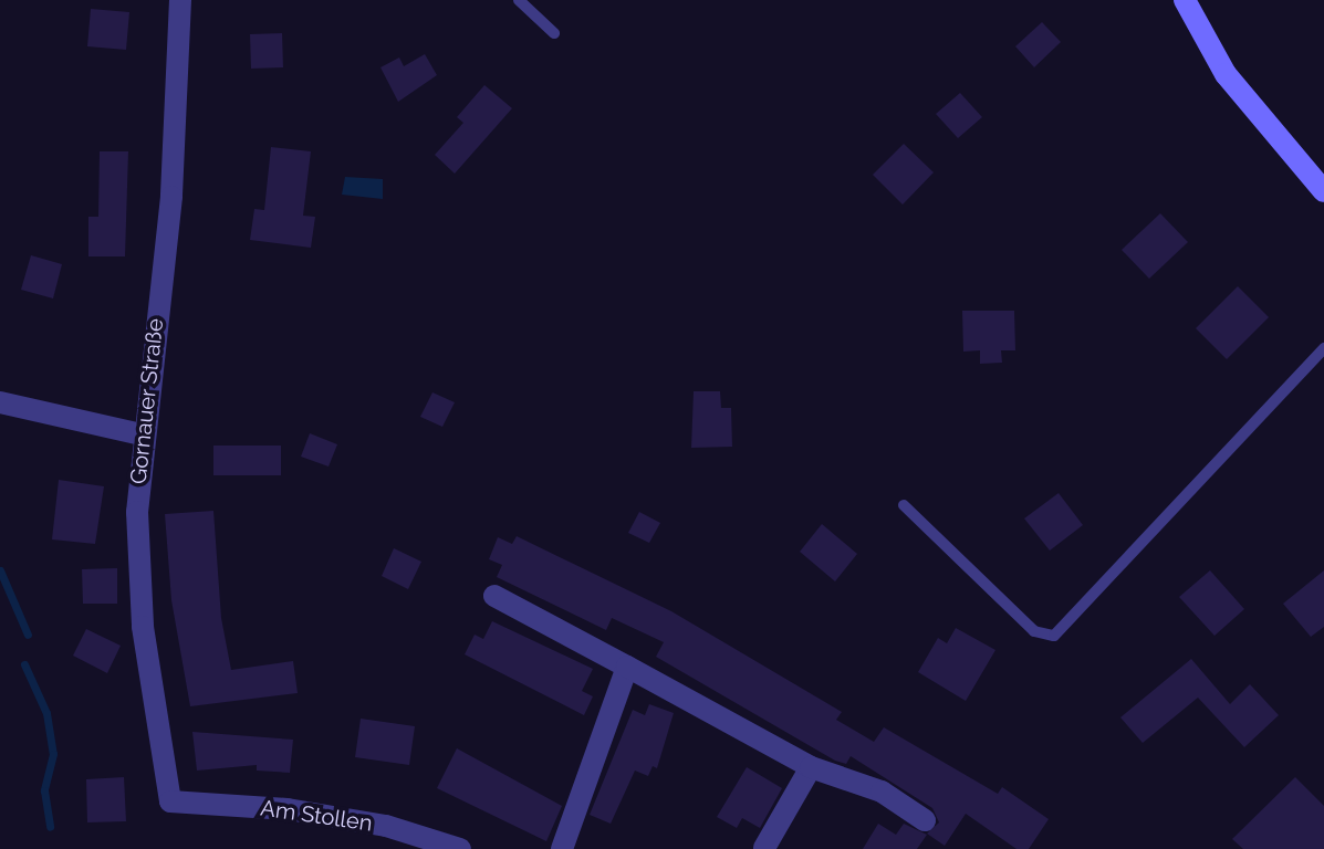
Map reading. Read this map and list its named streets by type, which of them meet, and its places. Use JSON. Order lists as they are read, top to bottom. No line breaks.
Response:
{"streets":{"street":["Gornauer Straße","Am Stollen"]},"crossings":[["Gornauer Straße","Am Stollen"]]}
